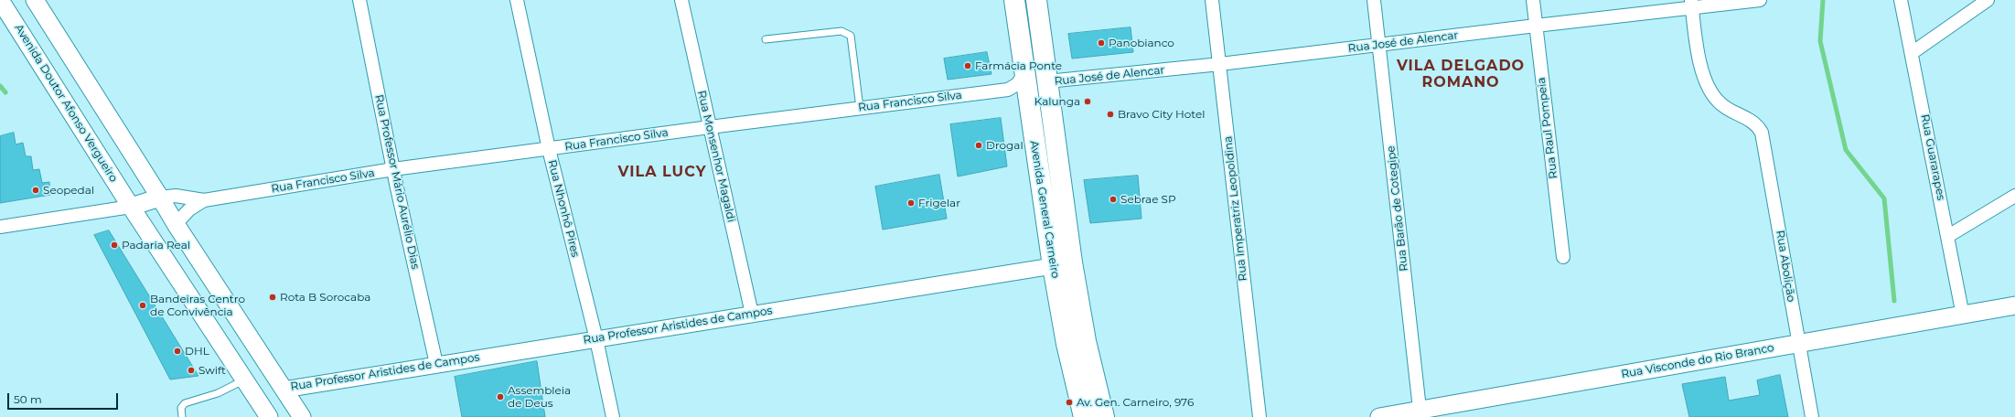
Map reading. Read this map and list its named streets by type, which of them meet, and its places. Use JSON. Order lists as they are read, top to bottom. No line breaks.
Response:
{"streets":{"main road":["Avenida Doutor Afonso Vergueiro","Avenida General Carneiro","Rua Visconde do Rio Branco"],"street":["Rua José de Alencar","Rua Francisco Silva","Rua Raul Pompeia","Rua Monsenhor Magaldi","Rua Guararapes","Rua Professor Mário Aurélio Dias","Rua Nhonhô Pires","Rua Imperatriz Leopoldina","Rua Barão de Cotegipe","Rua Abolição","Rua Professor Aristides de Campos"]},"crossings":[["Rua José de Alencar","Rua Raul Pompeia"],["Rua José de Alencar","Rua Imperatriz Leopoldina"],["Rua José de Alencar","Rua Barão de Cotegipe"],["Rua José de Alencar","Avenida General Carneiro"],["Rua José de Alencar","Rua Abolição"],["Rua Francisco Silva","Rua Monsenhor Magaldi"],["Rua Francisco Silva","Rua Professor Mário Aurélio Dias"],["Rua Francisco Silva","Rua Nhonhô Pires"],["Rua Francisco Silva","Avenida General Carneiro"],["Rua Monsenhor Magaldi","Rua Professor Aristides de Campos"],["Rua Guararapes","Rua Visconde do Rio Branco"],["Rua Professor Mário Aurélio Dias","Rua Professor Aristides de Campos"],["Rua Nhonhô Pires","Rua Professor Aristides de Campos"],["Rua Barão de Cotegipe","Rua Visconde do Rio Branco"],["Avenida General Carneiro","Rua Professor Aristides de Campos"],["Rua Abolição","Rua Visconde do Rio Branco"]],"districts":["VILA DELGADO ROMANO","VILA LUCY"],"places":["Panobianco","Farmácia Ponte","Kalunga","Bravo City Hotel","Drogal","Seopedal","Sebrae SP","Frigelar","Padaria Real","Rota B Sorocaba","Bandeiras Centro de Convivência","DHL","Swift","Assembleia de Deus","Av. Gen. Carneiro, 976"],"scale_bar":"50 m"}
